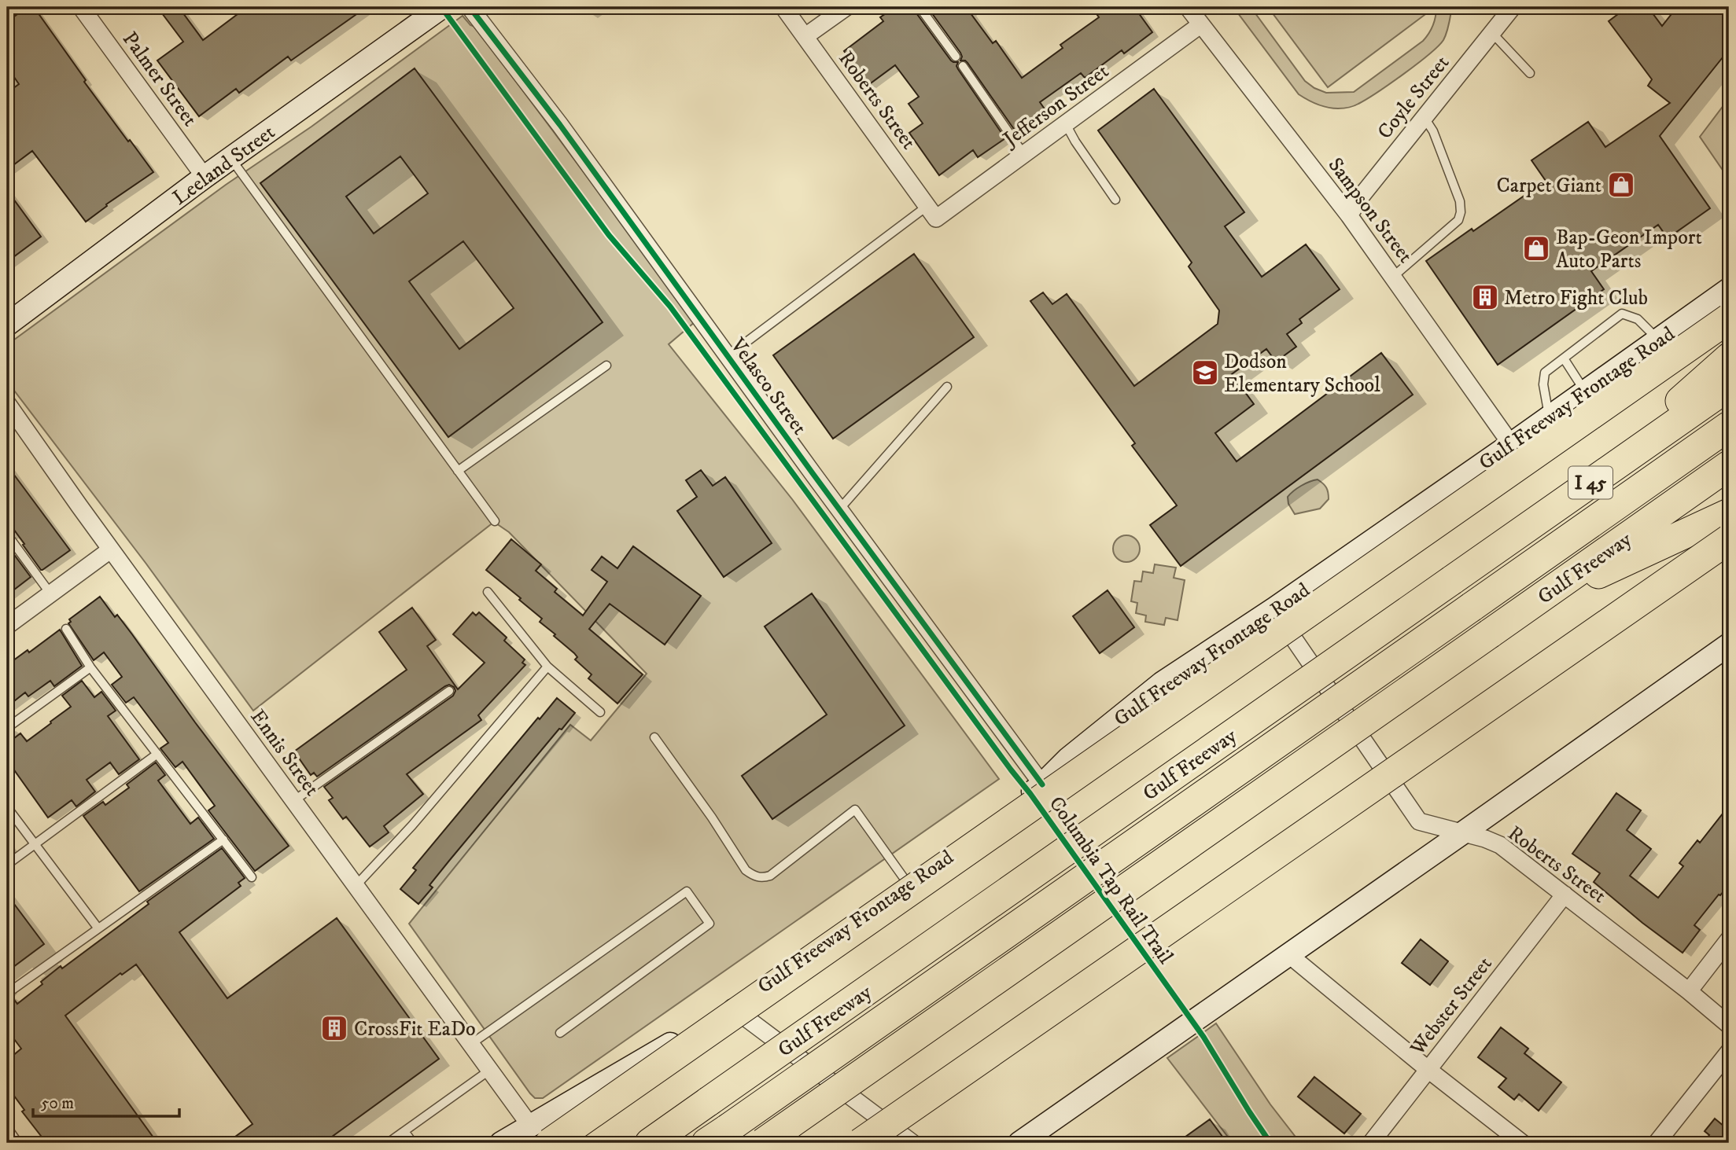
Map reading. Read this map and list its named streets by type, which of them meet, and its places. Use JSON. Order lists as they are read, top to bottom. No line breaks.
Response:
{"streets":{"highway":["I 45","Gulf Freeway"],"main road":["Leeland Street","Gulf Freeway Frontage Road"],"street":["Palmer Street","Coyle Street","Roberts Street","Jefferson Street","Sampson Street","Velasco Street","Ennis Street","Webster Street"],"cycle path":["Columbia Tap Rail Trail"]},"crossings":[["Palmer Street","Leeland Street"],["Coyle Street","Sampson Street"],["Roberts Street","Jefferson Street"],["Roberts Street","Gulf Freeway Frontage Road"],["Roberts Street","Webster Street"],["Jefferson Street","Sampson Street"],["Sampson Street","Gulf Freeway Frontage Road"],["Velasco Street","Gulf Freeway Frontage Road"],["Gulf Freeway Frontage Road","Ennis Street"]],"places":{"shop":["Carpet Giant","Bap-Geon Import Auto Parts"],"building":["Metro Fight Club","CrossFit EaDo"],"school or university":["Dodson Elementary School"]},"scale_bar":"50 m"}
